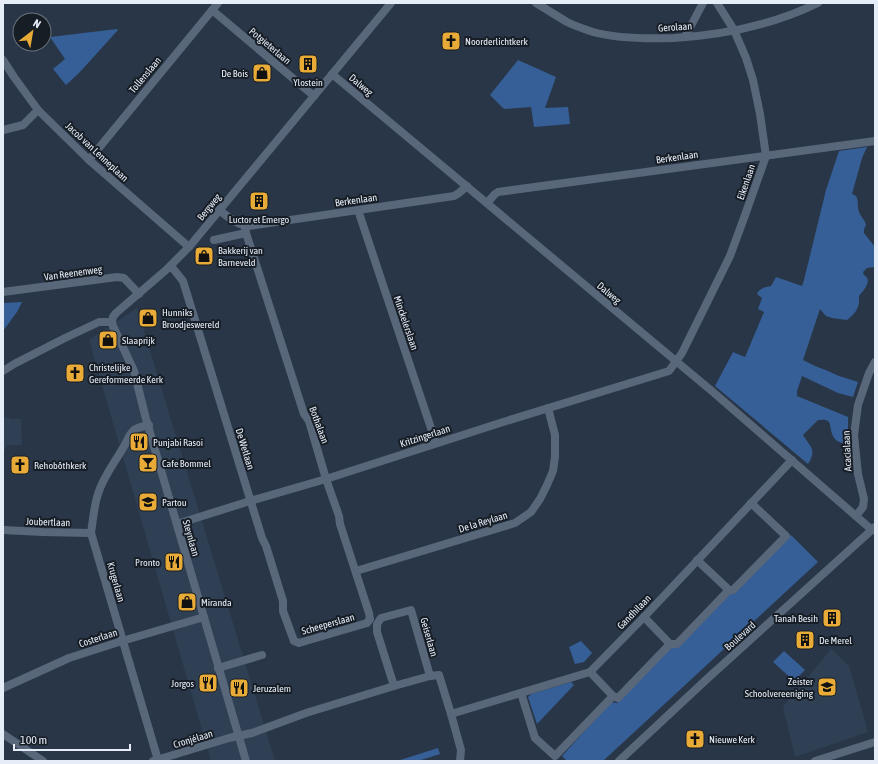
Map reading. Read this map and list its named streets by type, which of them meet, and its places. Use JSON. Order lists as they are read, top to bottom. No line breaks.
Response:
{"streets":{"street":["Gerolaan","Potgieterlaan","Tollenslaan","Dalweg","Jacob van Lenneplaan","Berkenlaan","Eikenlaan","Bergweg","Van Reenenweg","Minckelerslaan","Bothalaan","Kritzingerlaan","De Wetlaan","Acacialaan","Joubertlaan","De la Reylaan","Steynlaan","Krugerlaan","Gandhilaan","Scheeperslaan","Boulevard","Geiserlaan","Costerlaan","Cronjélaan"]},"crossings":[["Gerolaan","Eikenlaan"],["Potgieterlaan","Tollenslaan"],["Potgieterlaan","Bergweg"],["Tollenslaan","Jacob van Lenneplaan"],["Dalweg","Berkenlaan"],["Dalweg","Eikenlaan"],["Dalweg","Bergweg"],["Dalweg","Kritzingerlaan"],["Dalweg","Acacialaan"],["Dalweg","Gandhilaan"],["Dalweg","Boulevard"],["Jacob van Lenneplaan","Bergweg"],["Berkenlaan","Eikenlaan"],["Berkenlaan","Minckelerslaan"],["Berkenlaan","Bothalaan"],["Eikenlaan","Kritzingerlaan"],["Bergweg","Van Reenenweg"],["Bergweg","De Wetlaan"],["Bergweg","Steynlaan"],["Minckelerslaan","Kritzingerlaan"],["Bothalaan","Kritzingerlaan"],["Bothalaan","De la Reylaan"],["Bothalaan","Scheeperslaan"],["Kritzingerlaan","De Wetlaan"],["Kritzingerlaan","De la Reylaan"],["Kritzingerlaan","Steynlaan"],["De Wetlaan","Scheeperslaan"],["Joubertlaan","Krugerlaan"],["Steynlaan","Krugerlaan"],["Steynlaan","Costerlaan"],["Steynlaan","Cronjélaan"],["Krugerlaan","Costerlaan"],["Krugerlaan","Cronjélaan"]],"places":{"church":["Noorderlichtkerk","Christelijke Gereformeerde Kerk","Rehobôthkerk","Nieuwe Kerk"],"building":["Ylostein","Luctor et Emergo","Tanah Besih","De Merel"],"shop":["De Bois","Bakkerij van Barneveld","Hunniks Broodjeswereld","Slaaprijk","Miranda"],"restaurant":["Punjabi Rasoi","Pronto","Jorgos","Jeruzalem"],"bar":["Cafe Bommel"],"school or university":["Partou","Zeister Schoolvereeniging"]},"scale_bar":"100 m","north":"top right"}
